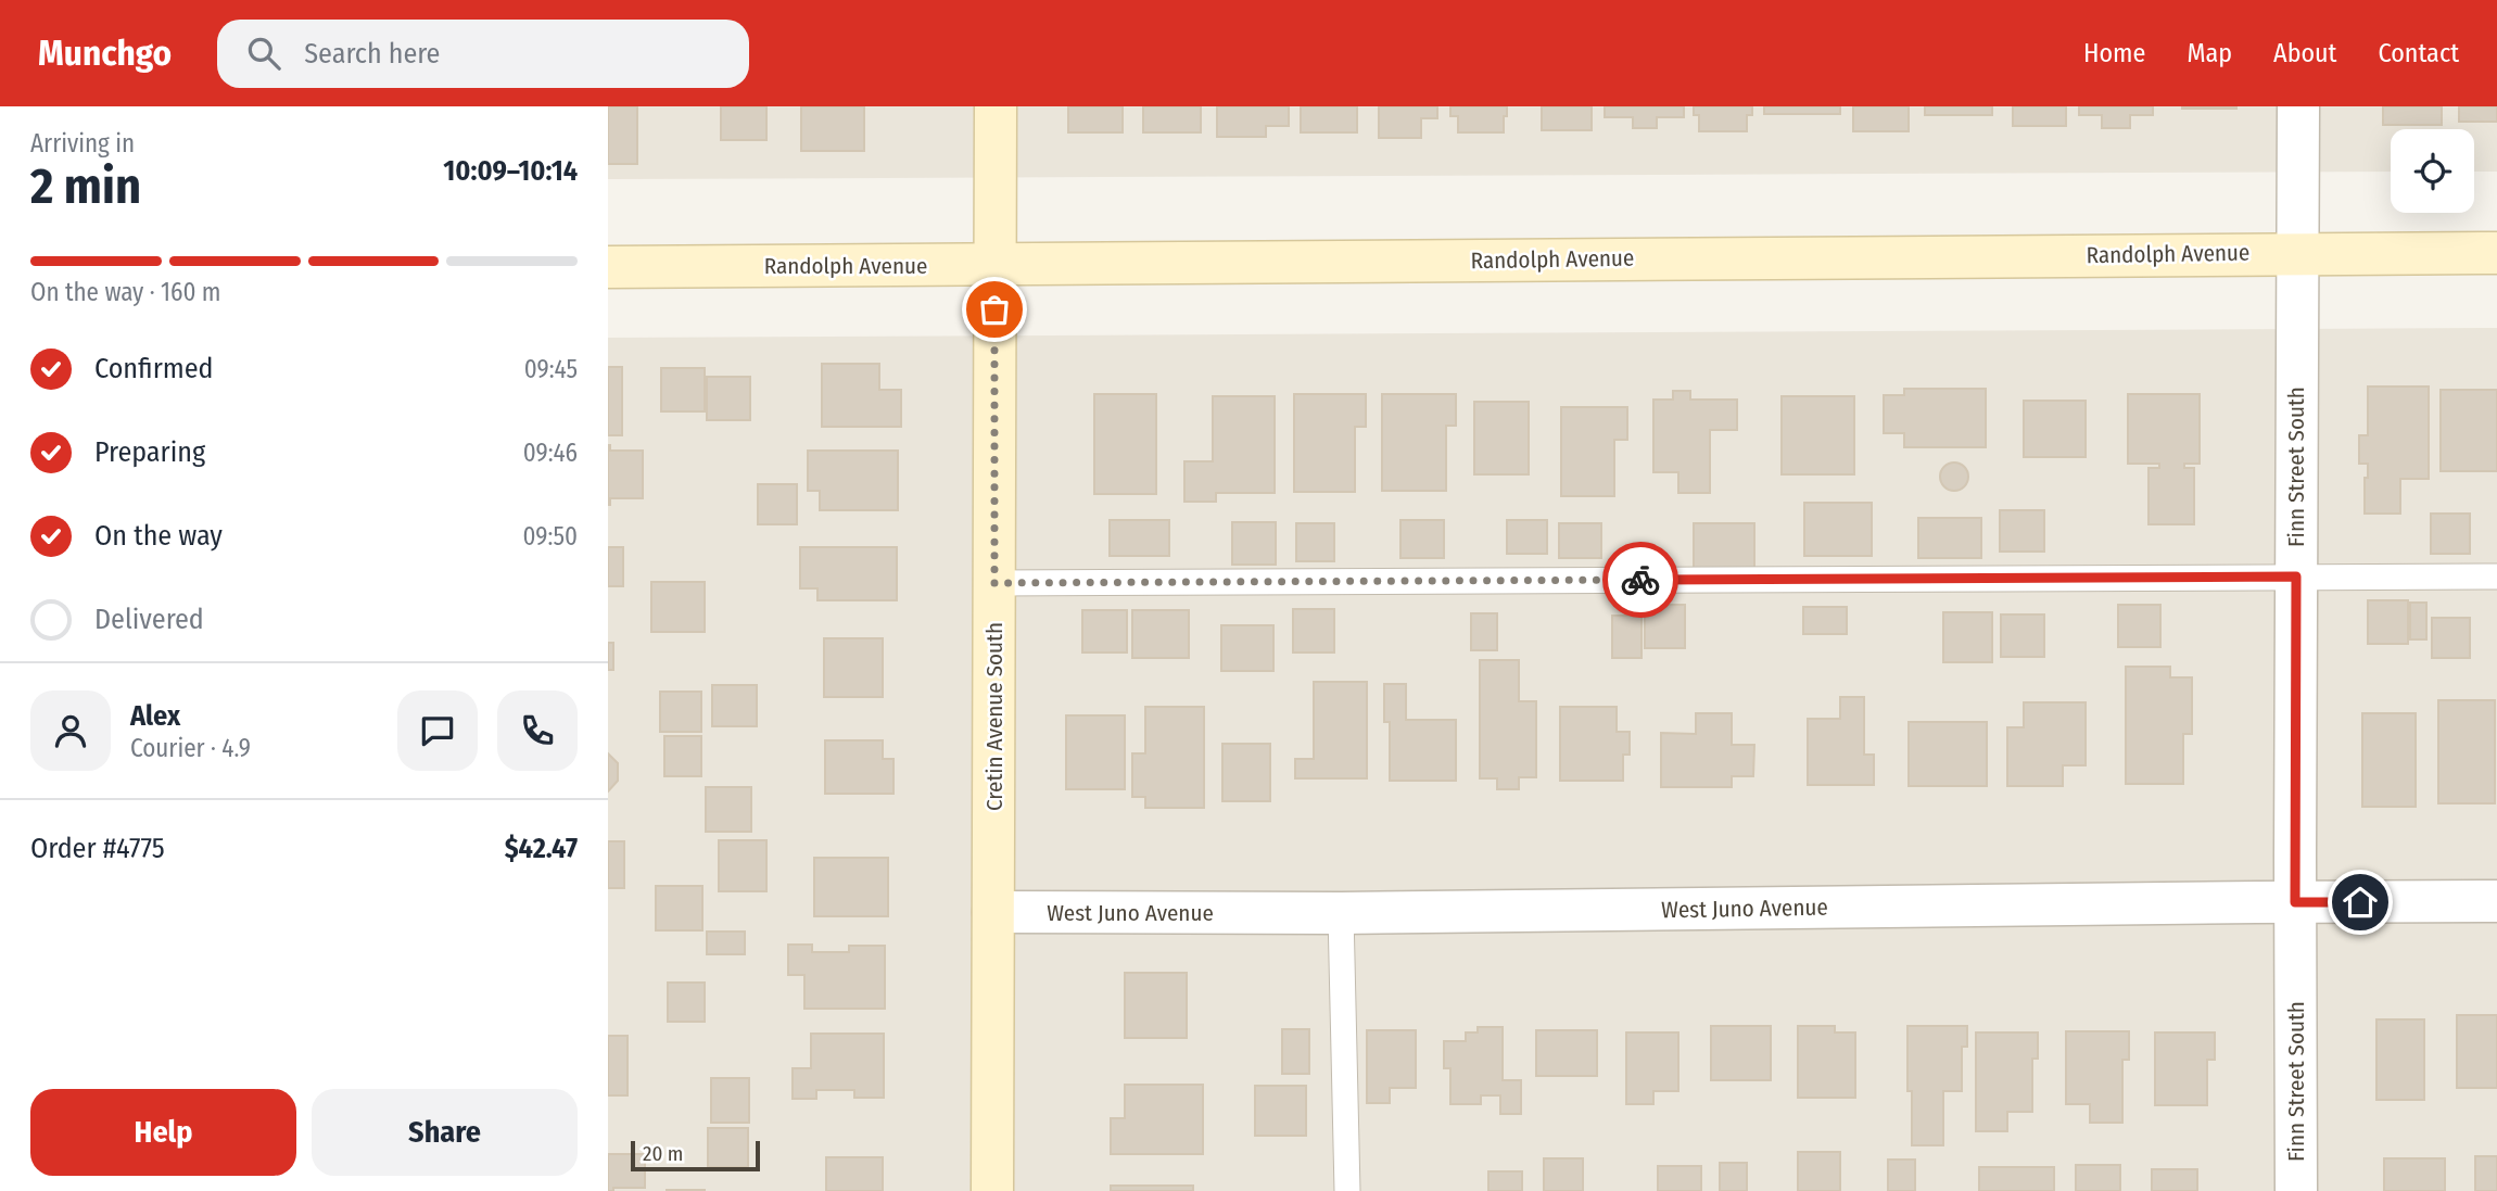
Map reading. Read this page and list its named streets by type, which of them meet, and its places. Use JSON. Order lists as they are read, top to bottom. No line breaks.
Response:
{"streets":{"main road":["Randolph Avenue","Cretin Avenue South"],"street":["Finn Street South","West Juno Avenue"]},"crossings":[["Randolph Avenue","Finn Street South"],["Randolph Avenue","Cretin Avenue South"],["Finn Street South","West Juno Avenue"],["Cretin Avenue South","West Juno Avenue"]],"scale_bar":"20 m","page":{"header":"Munchgo","search":"Search here","nav":["Home","Map","About","Contact"],"heading":["2 min","Arriving in","10:09–10:14"],"panel":["Alex","Courier · 4.9","Order #4775","$42.47"],"bar":"On the way · 160 m","list":[["Confirmed","09:45"],["Preparing","09:46"],["On the way","09:50"],"Delivered"],"buttons":["Help","Share"],"scale":"20 m"}}
